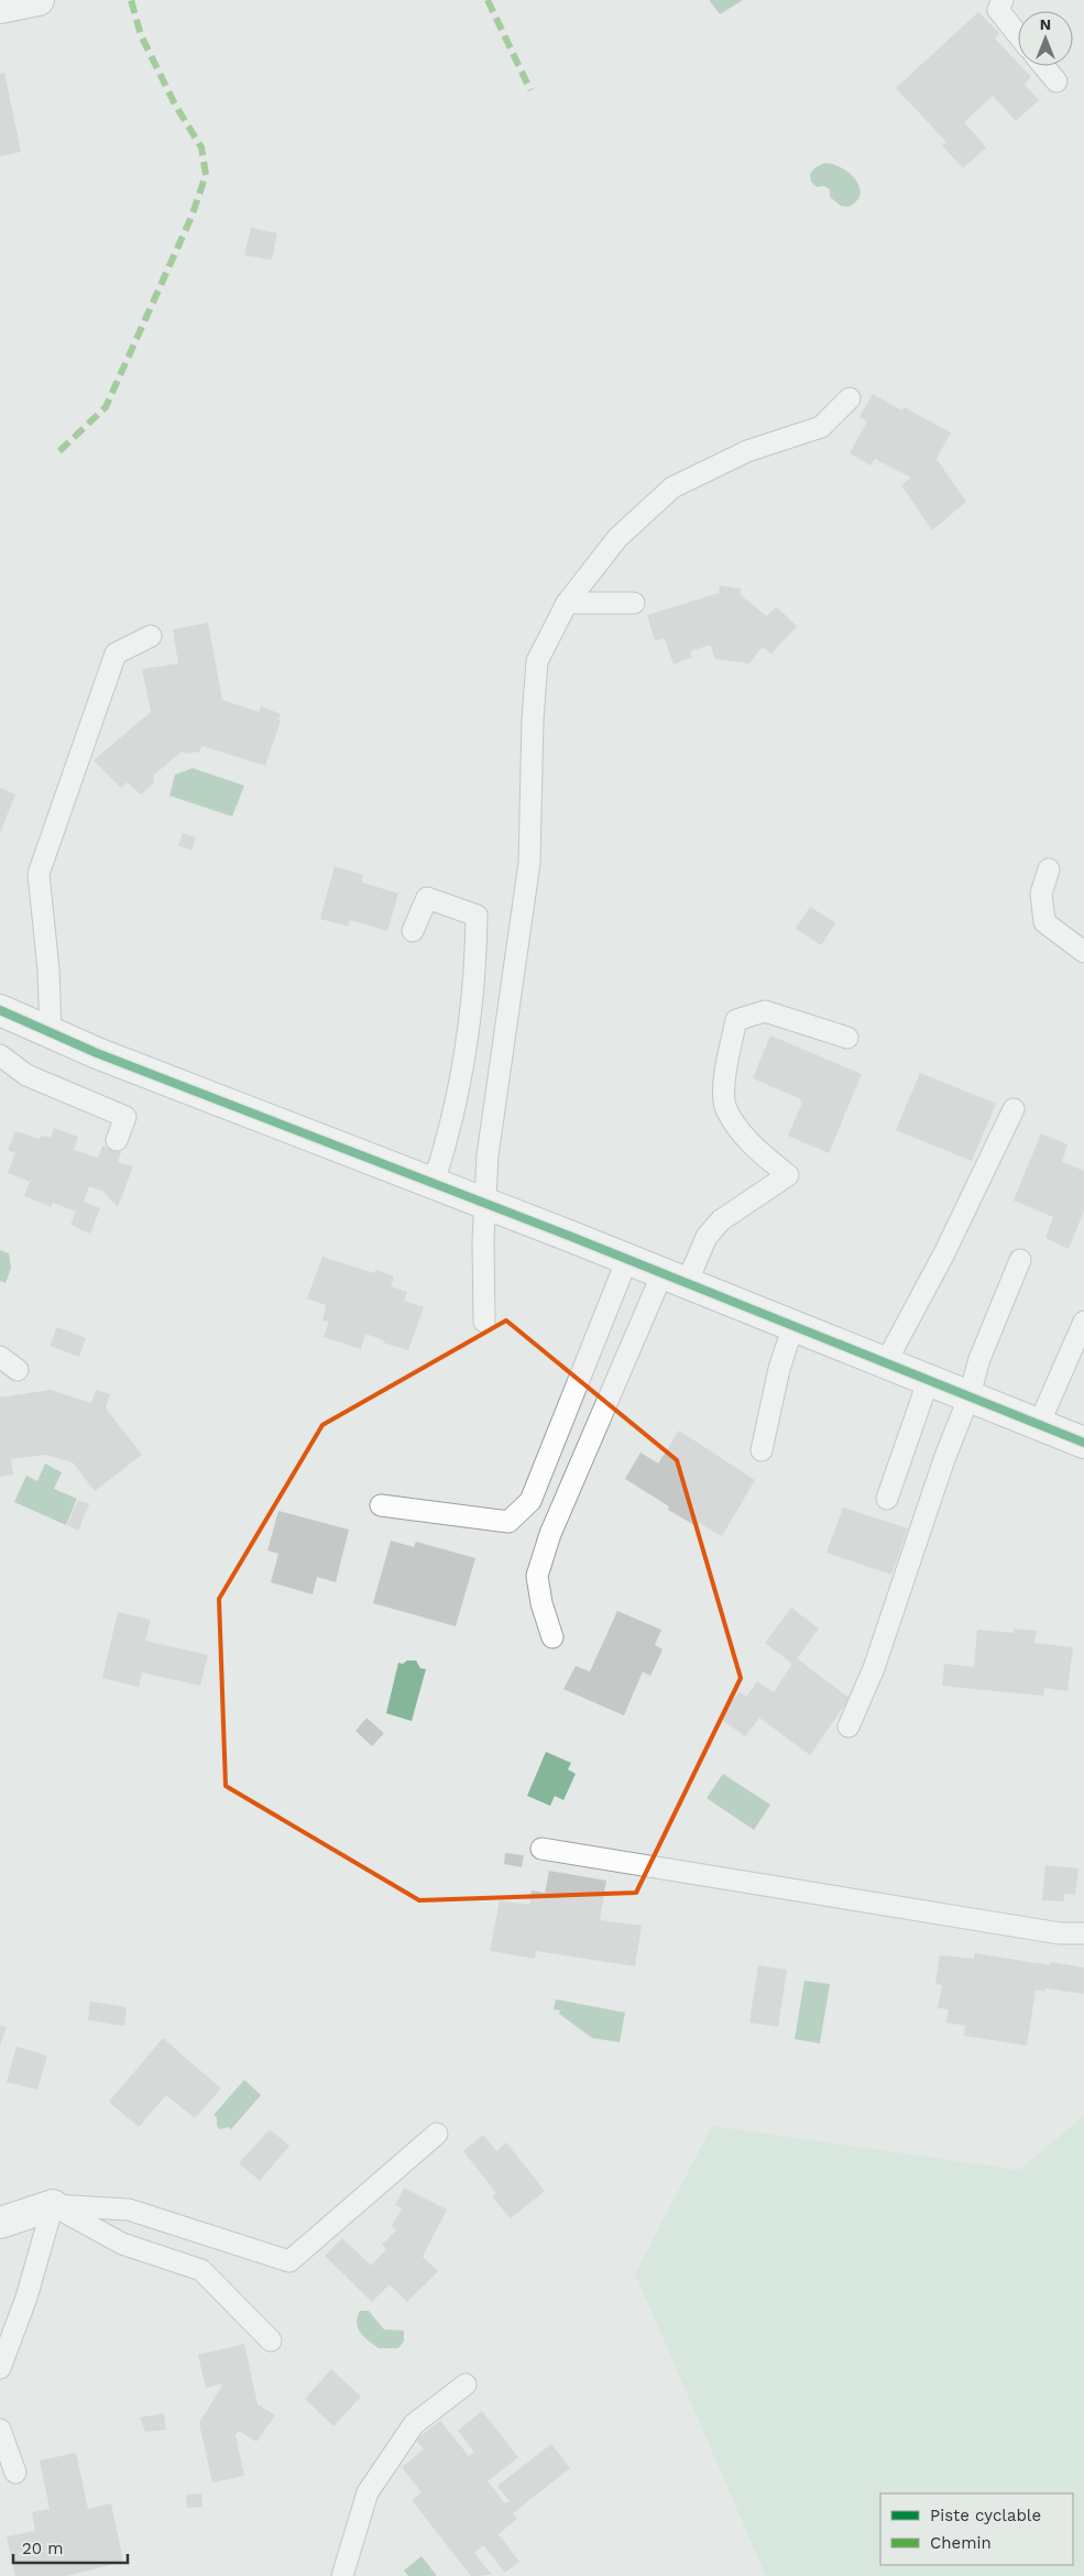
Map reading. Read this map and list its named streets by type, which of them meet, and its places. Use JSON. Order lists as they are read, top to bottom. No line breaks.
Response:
{"legend":["Piste cyclable","Chemin"],"scale_bar":"20 m","north":"top"}
